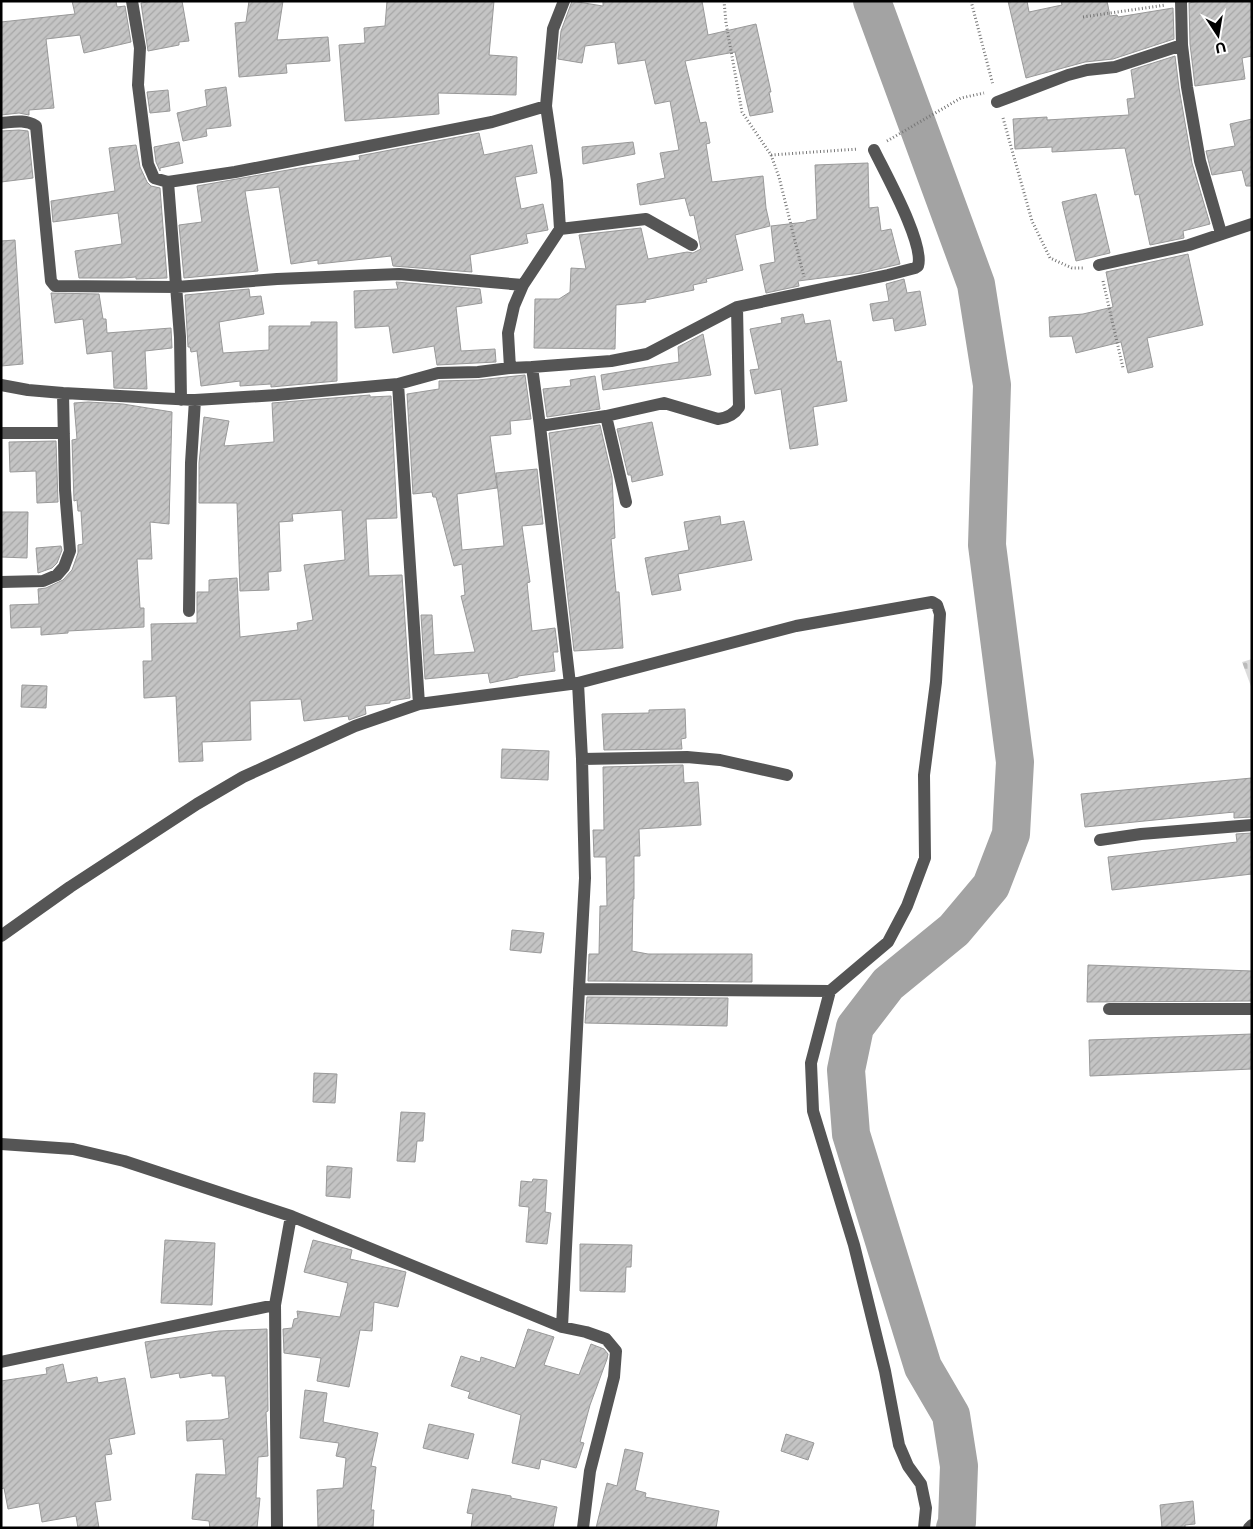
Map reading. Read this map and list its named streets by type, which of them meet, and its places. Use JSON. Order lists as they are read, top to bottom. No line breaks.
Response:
{"north":"bottom"}
